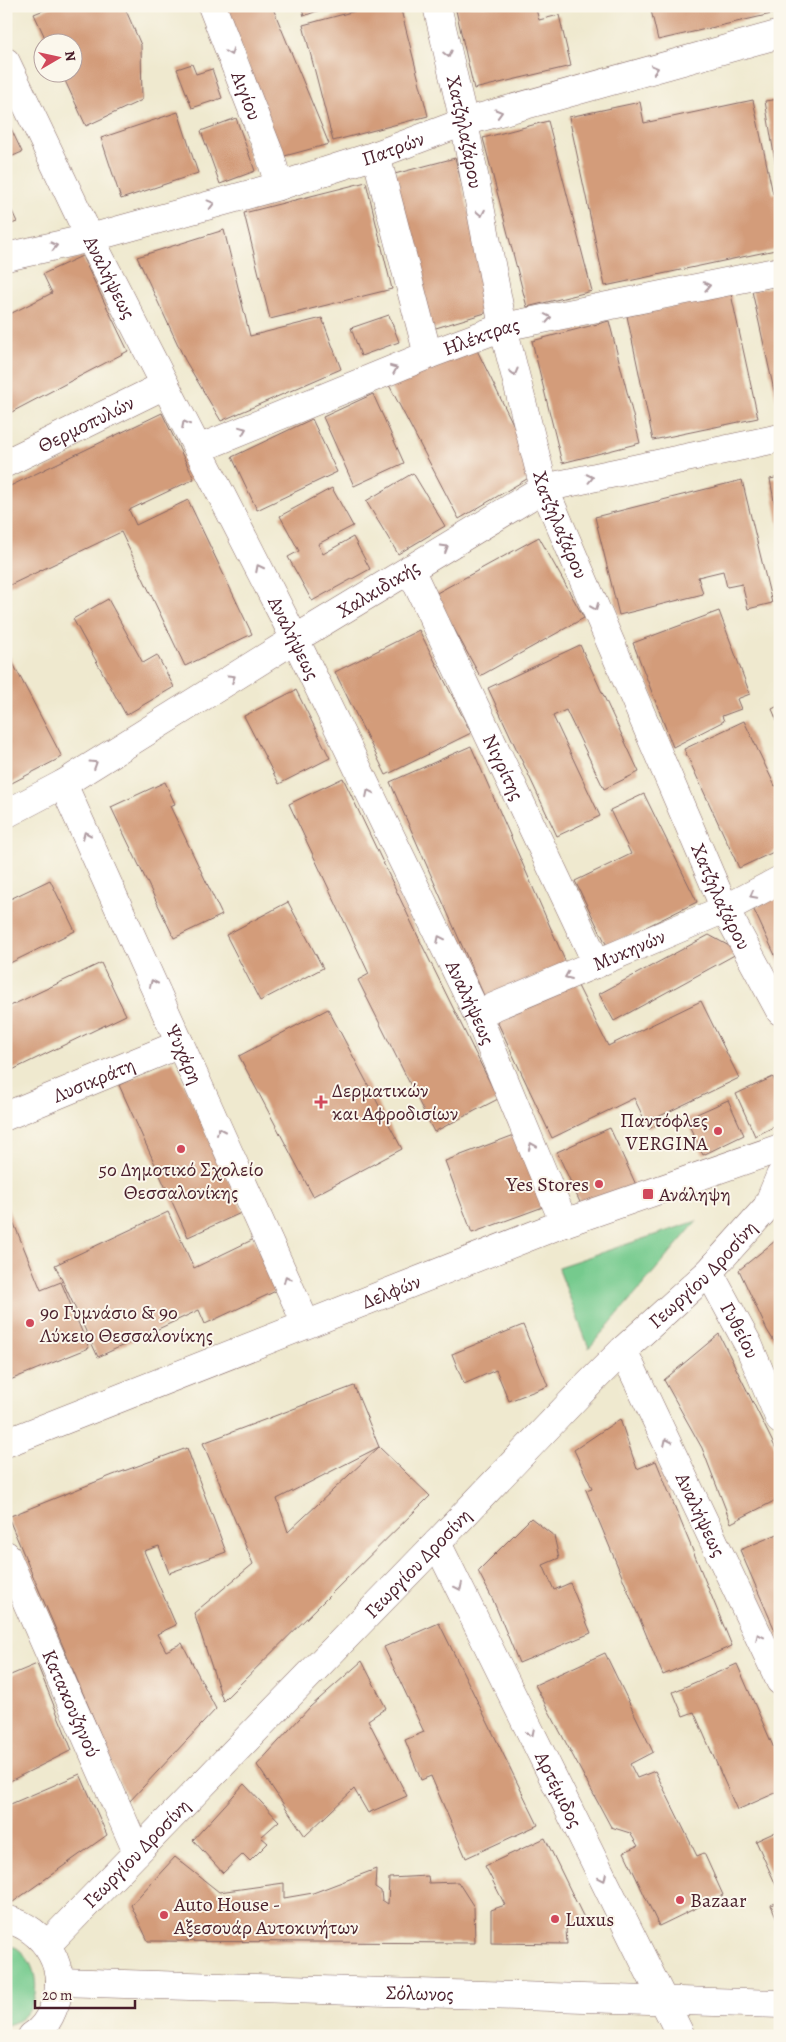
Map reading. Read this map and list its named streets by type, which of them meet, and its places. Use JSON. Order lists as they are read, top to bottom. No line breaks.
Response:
{"streets":{"street":["Αιγίου","Χατζηλαζάρου","Πατρών","Αναλήψεως","Ηλέκτρας","Θερμοπυλών","Χαλκιδικής","Νιγρίτης","Μυκηνών","Ψυχάρη","Λυσικράτη","Γεωργίου Δροσίνη","Δελφών","Γυθείου","Κατακουζηνού","Αρτέμιδος","Σόλωνος"]},"crossings":[["Αιγίου","Πατρών"],["Χατζηλαζάρου","Πατρών"],["Χατζηλαζάρου","Ηλέκτρας"],["Χατζηλαζάρου","Χαλκιδικής"],["Χατζηλαζάρου","Μυκηνών"],["Πατρών","Αναλήψεως"],["Αναλήψεως","Ηλέκτρας"],["Αναλήψεως","Θερμοπυλών"],["Αναλήψεως","Χαλκιδικής"],["Αναλήψεως","Μυκηνών"],["Αναλήψεως","Γεωργίου Δροσίνη"],["Αναλήψεως","Δελφών"],["Χαλκιδικής","Νιγρίτης"],["Χαλκιδικής","Ψυχάρη"],["Νιγρίτης","Μυκηνών"],["Ψυχάρη","Λυσικράτη"],["Ψυχάρη","Δελφών"],["Γεωργίου Δροσίνη","Γυθείου"],["Γεωργίου Δροσίνη","Κατακουζηνού"],["Γεωργίου Δροσίνη","Αρτέμιδος"],["Αρτέμιδος","Σόλωνος"]],"one_way":["Αιγίου","Χατζηλαζάρου","Πατρών","Αναλήψεως","Ηλέκτρας","Χαλκιδικής","Μυκηνών","Ψυχάρη","Αρτέμιδος"],"places":{"health":["Δερματικών και Αφροδισίων"],"other":["Παντόφλες VERGINA","5ο Δημοτικό Σχολείο Θεσσαλονίκης","Yes Stores","9ο Γυμνάσιο & 9ο Λύκειο Θεσσαλονίκης","Bazaar","Auto House - Αξεσουάρ Αυτοκινήτων","Luxus"],"transit":["Ανάληψη"]},"scale_bar":"20 m","north":"right"}
